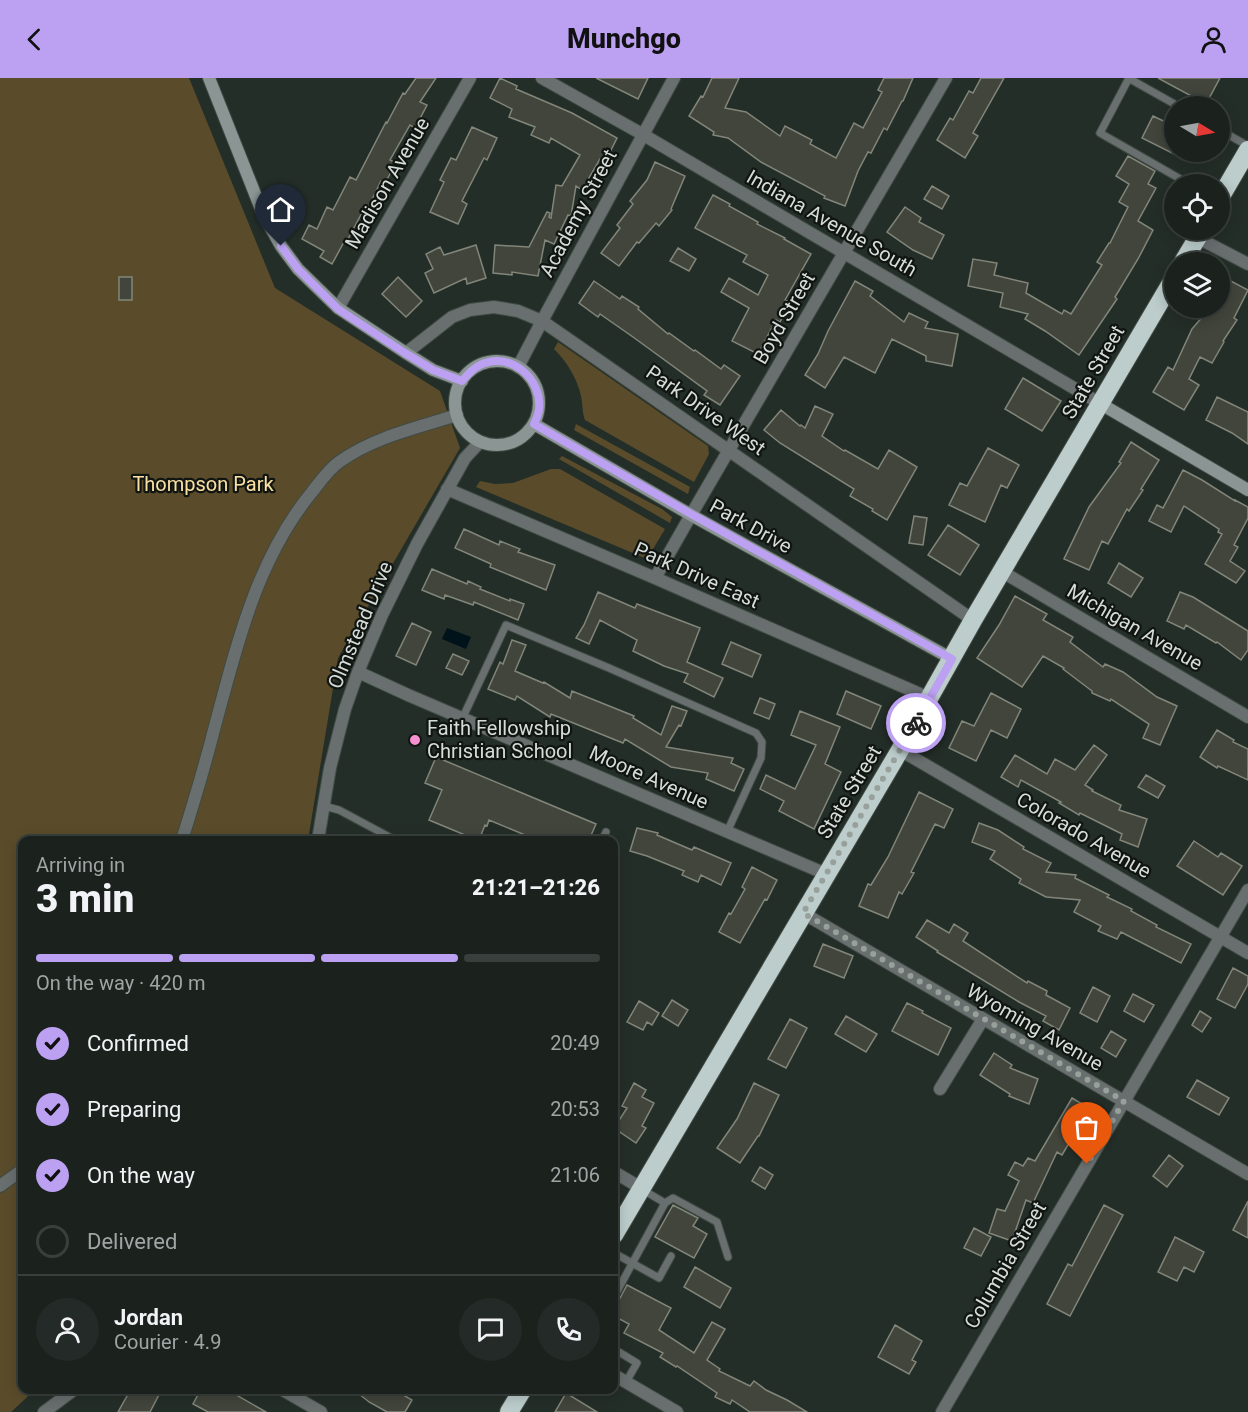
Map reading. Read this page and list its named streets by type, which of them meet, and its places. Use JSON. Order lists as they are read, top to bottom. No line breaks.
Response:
{"streets":{"highway":["State Street"],"street":["Madison Avenue","Academy Street","Indiana Avenue South","Boyd Street","Park Drive West","Park Drive","Park Drive East","Olmstead Drive","Michigan Avenue","Moore Avenue","Colorado Avenue","Wyoming Avenue","Columbia Street"]},"crossings":[["Academy Street","Indiana Avenue South"],["Academy Street","Park Drive West"],["Academy Street","Park Drive"],["Academy Street","Olmstead Drive"],["Indiana Avenue South","Boyd Street"],["Indiana Avenue South","State Street"],["Boyd Street","Park Drive West"],["Boyd Street","Park Drive"],["Boyd Street","Park Drive East"],["State Street","Park Drive West"],["State Street","Park Drive"],["State Street","Park Drive East"],["State Street","Michigan Avenue"],["State Street","Moore Avenue"],["State Street","Colorado Avenue"],["State Street","Wyoming Avenue"],["Park Drive","Olmstead Drive"],["Park Drive East","Olmstead Drive"],["Olmstead Drive","Moore Avenue"],["Colorado Avenue","Columbia Street"],["Wyoming Avenue","Columbia Street"]],"parks":["Thompson Park"],"places":["Faith Fellowship Christian School"],"north":"right","page":{"header":"Munchgo","heading":["3 min","Arriving in","21:21–21:26"],"panel":["Jordan","Courier · 4.9"],"bar":"On the way · 420 m","list":[["Confirmed","20:49"],["Preparing","20:53"],["On the way","21:06"],"Delivered"]}}
